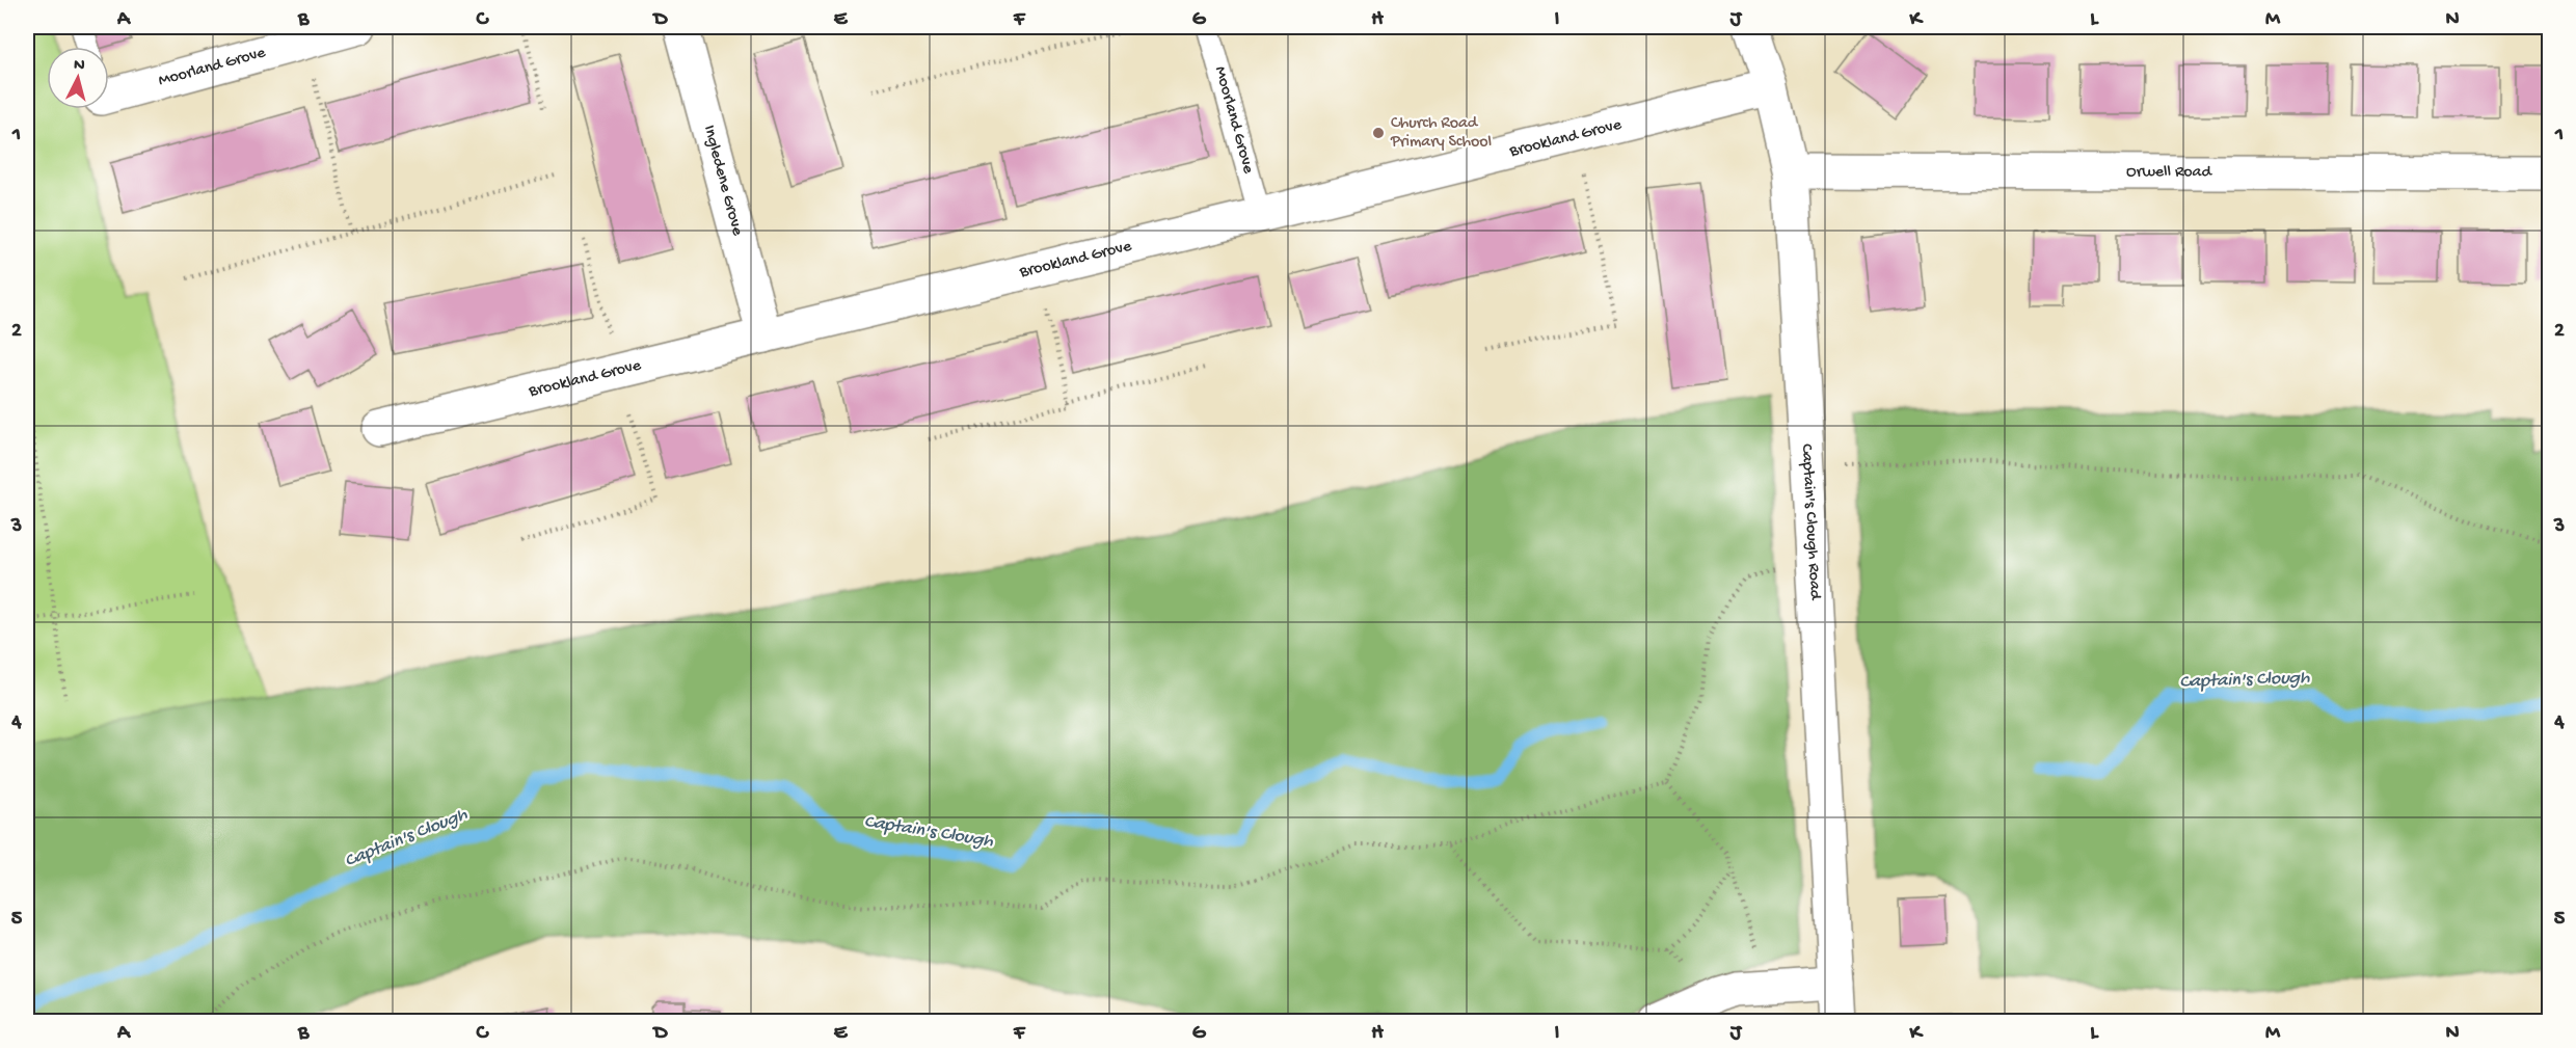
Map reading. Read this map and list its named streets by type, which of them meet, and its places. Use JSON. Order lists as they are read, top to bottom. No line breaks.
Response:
{"streets":{"street":["Moorland Grove","Brookland Grove","Orwell Road","Ingledene Grove","Captain's Clough Road"]},"crossings":[["Moorland Grove","Brookland Grove"],["Brookland Grove","Ingledene Grove"],["Brookland Grove","Captain's Clough Road"],["Orwell Road","Captain's Clough Road"]],"water":["Captain's Clough"],"places":["Church Road Primary School"],"north":"top","grid":{"columns":["A","B","C","D","E","F","G","H","I","J","K","L","M","N"],"rows":["1","2","3","4","5"]}}
